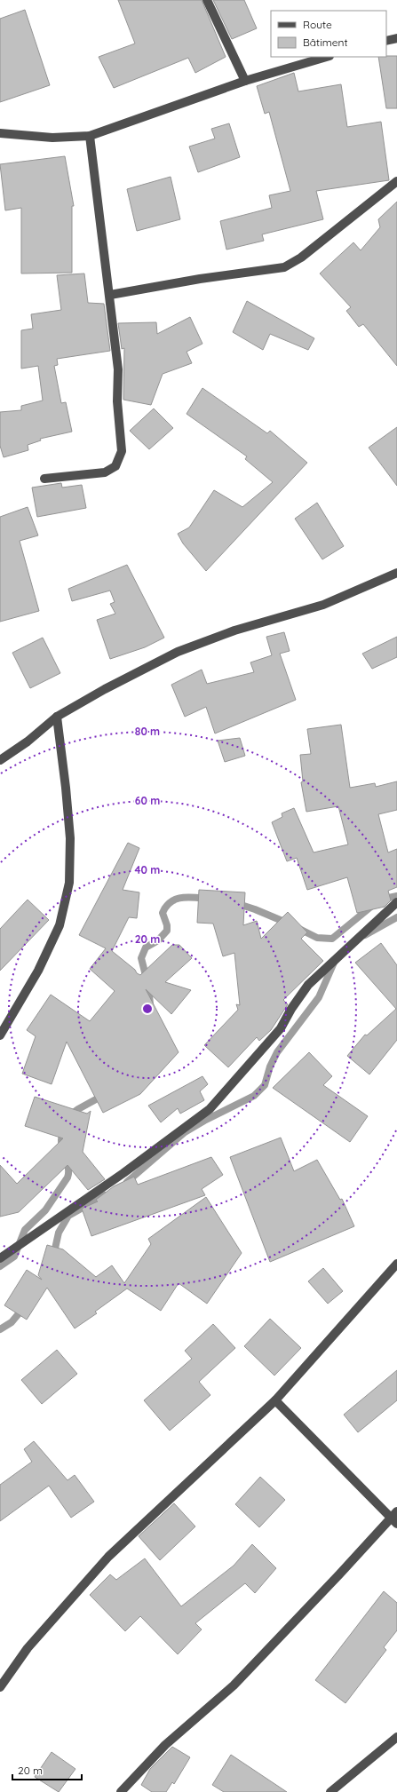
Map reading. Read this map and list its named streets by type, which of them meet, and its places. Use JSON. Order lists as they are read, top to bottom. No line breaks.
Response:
{"legend":["Route","Bâtiment"],"scale_bar":"20 m","rings":["80 m","60 m","40 m","20 m"]}
